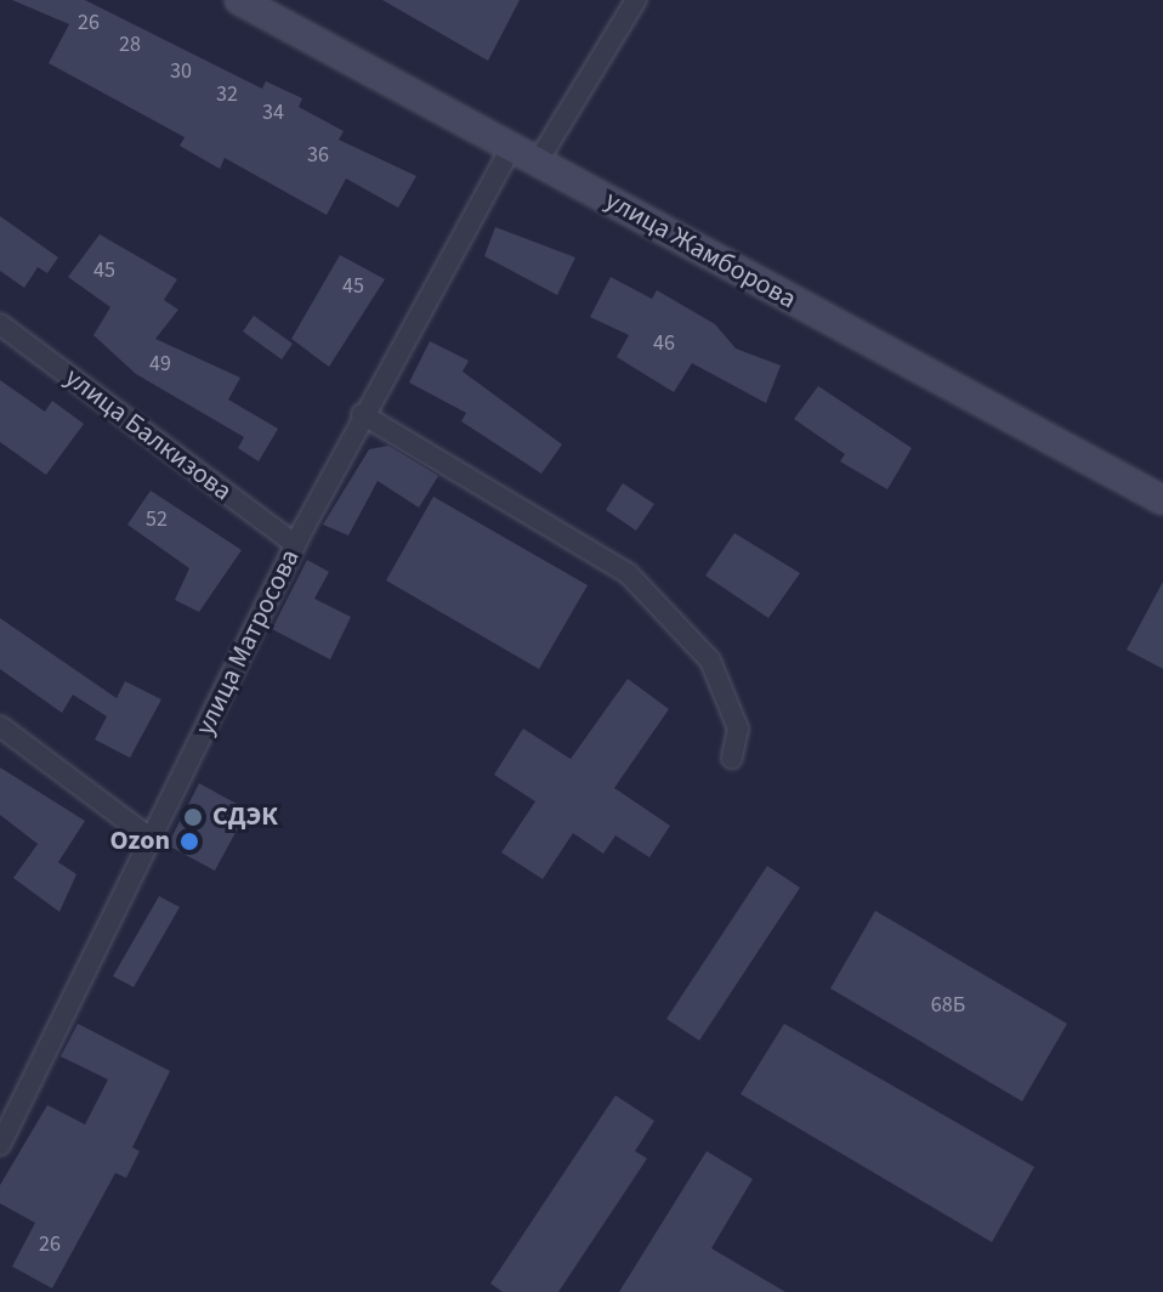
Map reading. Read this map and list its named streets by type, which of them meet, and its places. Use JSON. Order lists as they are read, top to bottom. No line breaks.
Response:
{"streets":{"street":["улица Жамборова","улица Балкизова","улица Матросова"]},"crossings":[["улица Жамборова","улица Матросова"],["улица Балкизова","улица Матросова"]],"places":["СДЭК","Ozon"],"house_numbers":["26","28","30","32","34","36","45","45","46","49","52","68Б","26"]}
